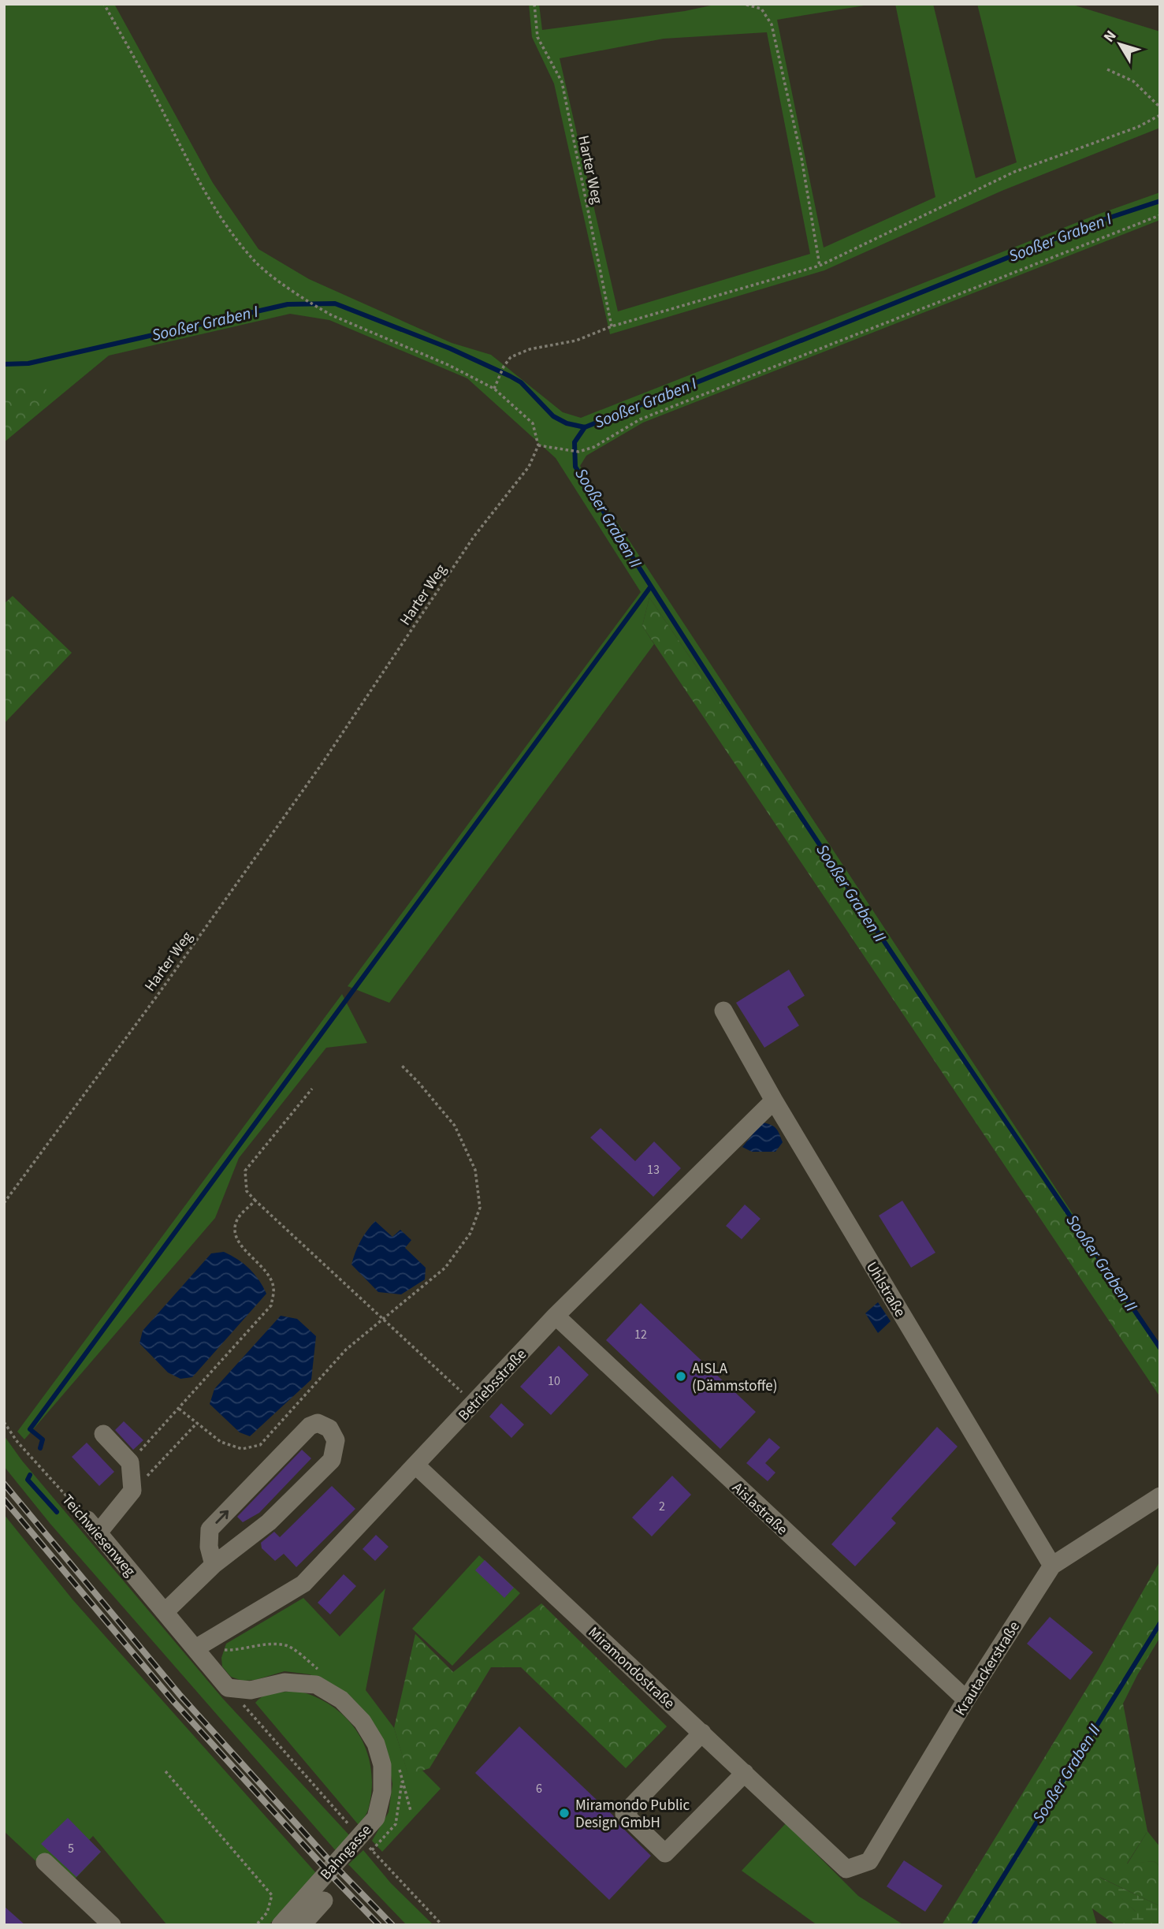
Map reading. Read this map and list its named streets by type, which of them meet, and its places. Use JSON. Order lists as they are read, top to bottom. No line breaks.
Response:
{"streets":{"street":["Uhlstraße","Betriebsstraße","Aislastraße","Teichwiesenweg","Miramondostraße","Krautackerstraße","Bahngasse"],"path":["Harter Weg"]},"crossings":[["Uhlstraße","Betriebsstraße"],["Uhlstraße","Krautackerstraße"],["Betriebsstraße","Aislastraße"],["Betriebsstraße","Teichwiesenweg"],["Betriebsstraße","Miramondostraße"],["Aislastraße","Krautackerstraße"],["Teichwiesenweg","Bahngasse"],["Miramondostraße","Krautackerstraße"]],"water":["Sooßer Graben I","Sooßer Graben II"],"places":["AISLA (Dämmstoffe)","Miramondo Public Design GmbH"],"house_numbers":["13","12","10","2","6","5"],"north":"top left"}
